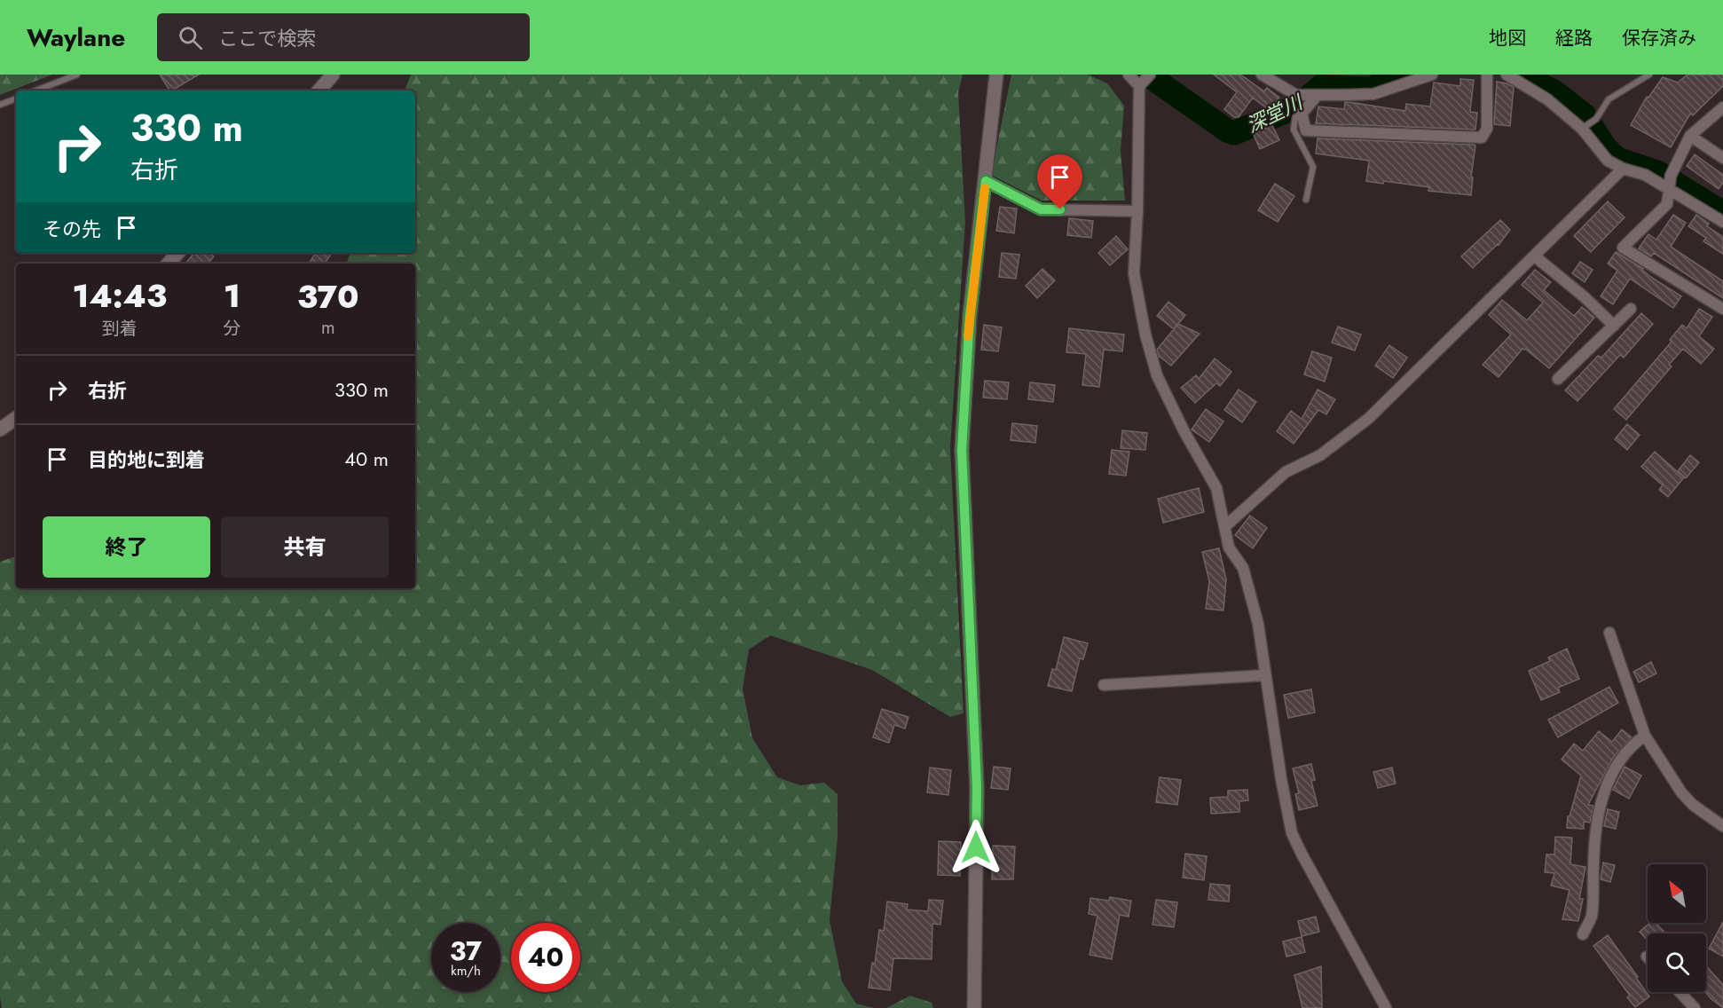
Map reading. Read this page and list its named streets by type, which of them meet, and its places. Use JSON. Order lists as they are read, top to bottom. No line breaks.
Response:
{"water":["深堂川"],"north":"top left","page":{"header":"Waylane","search":"ここで検索","nav":["地図","経路","保存済み"],"turn":["330 m","右折"],"then":"その先","eta":["14:43","到着","1","分","370","m"],"list":[{"name":"右折","value":"330 m"},{"name":"目的地に到着","value":"40 m"}],"buttons":["終了","共有"],"speed":"37 km/h","limit":"40"}}
